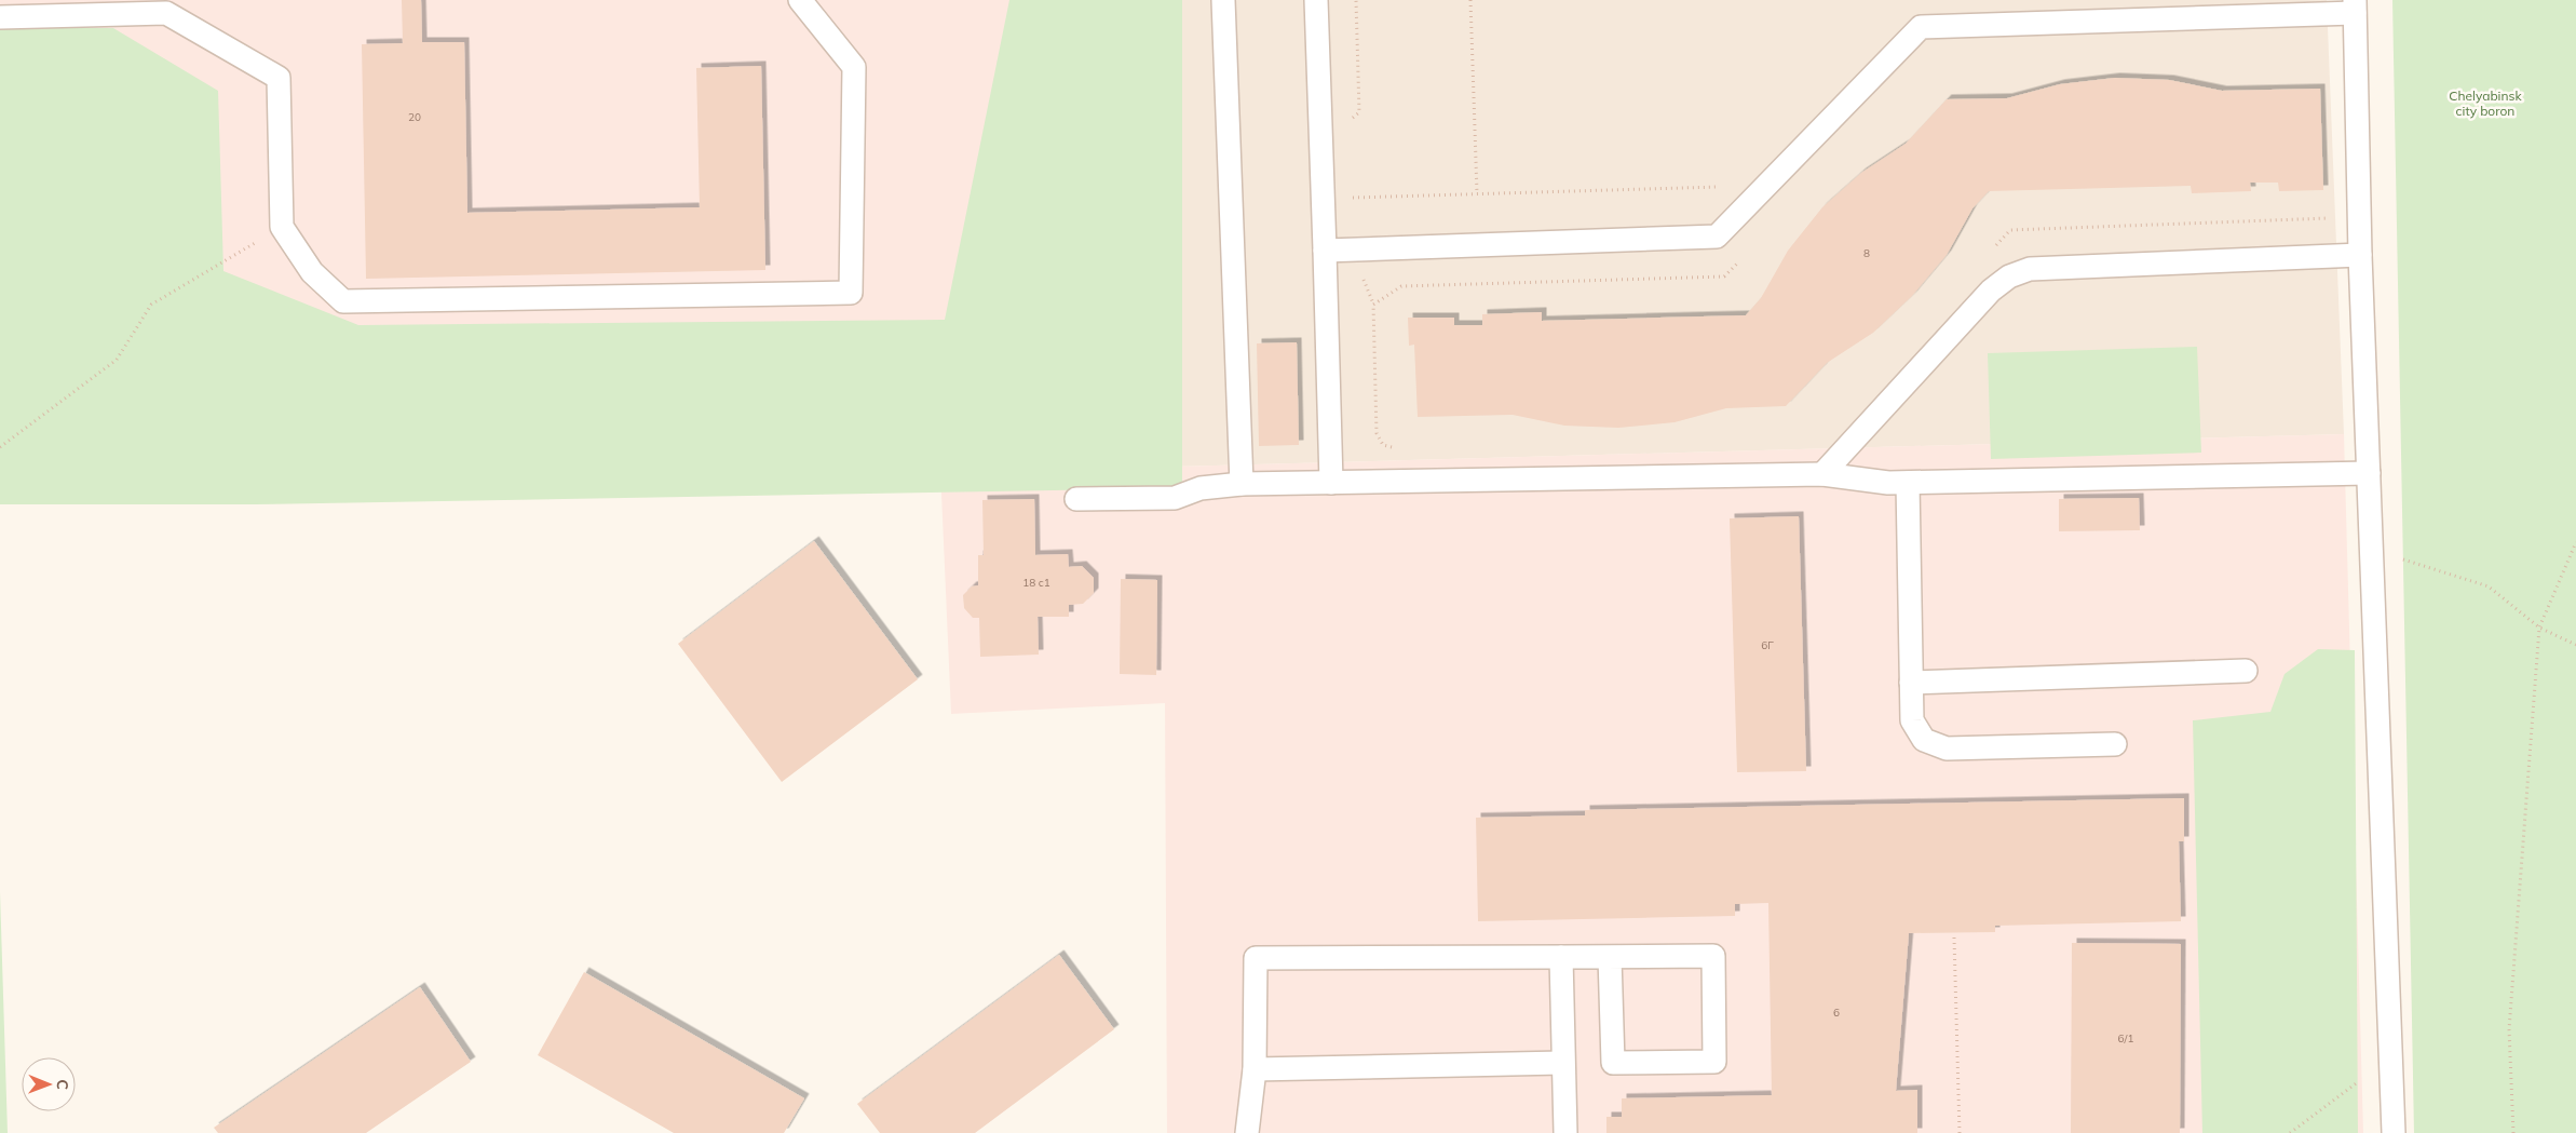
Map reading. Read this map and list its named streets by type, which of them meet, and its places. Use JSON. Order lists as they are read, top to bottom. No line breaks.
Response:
{"parks":["Chelyabinsk city boron"],"house_numbers":["20","8","18 с1","6Г","6","6/1"],"north":"right"}
